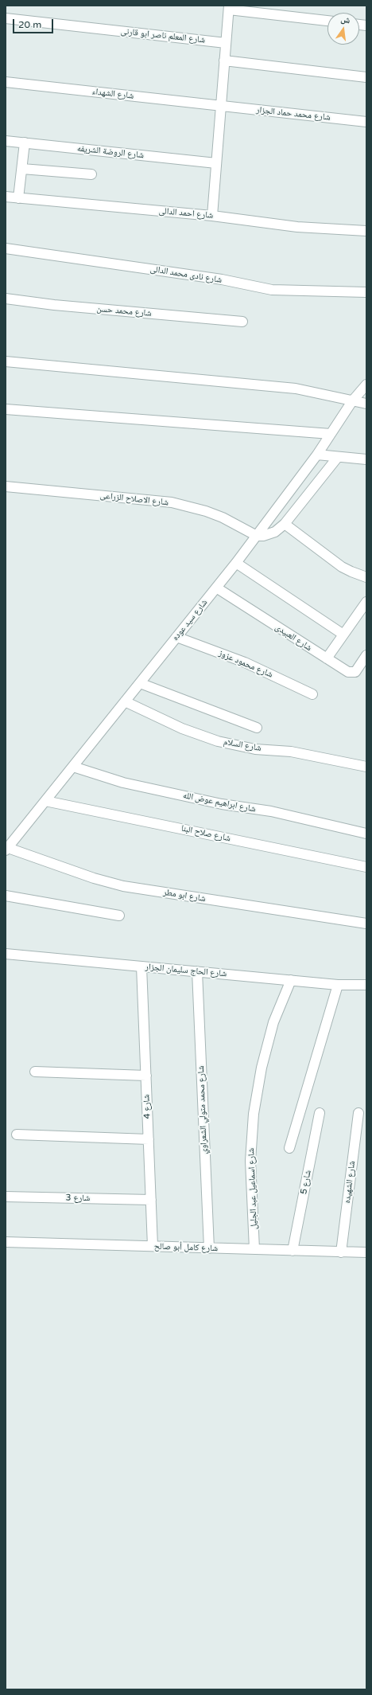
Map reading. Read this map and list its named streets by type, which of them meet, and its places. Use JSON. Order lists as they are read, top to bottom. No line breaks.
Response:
{"streets":{"street":["شارع المعلم ناصر ابو قارنى","شارع الشهداء","شارع محمد حماد الجزار","شارع الروضة الشريفه","شارع احمد الدالى","شارع نادى محمد الدالى","شارع محمد حسن","شارع الاصلاح الزراعى","شارع سيد عوده","شارع العبيدى","شارع محمود عزوز","شارع السلام","شارع ابراهيم عوض الله","شارع صلاح البنا","شارع ابو مطر","شارع الحاج سليمان الجزار","شارع 4","شارع محمد متولي الشعراوي","شارع 5","شارع الشهيده","شارع اسماعيل عبد الجليل","شارع 3","شارع كامل أبو صالح"]},"crossings":[["شارع الشهداء","شارع محمد حماد الجزار"],["شارع الاصلاح الزراعى","شارع سيد عوده"],["شارع سيد عوده","شارع العبيدى"],["شارع سيد عوده","شارع محمود عزوز"],["شارع سيد عوده","شارع السلام"],["شارع سيد عوده","شارع ابراهيم عوض الله"],["شارع سيد عوده","شارع صلاح البنا"],["شارع سيد عوده","شارع ابو مطر"],["شارع الحاج سليمان الجزار","شارع 4"],["شارع الحاج سليمان الجزار","شارع محمد متولي الشعراوي"],["شارع الحاج سليمان الجزار","شارع اسماعيل عبد الجليل"],["شارع 4","شارع 3"],["شارع 4","شارع كامل أبو صالح"],["شارع محمد متولي الشعراوي","شارع كامل أبو صالح"],["شارع 5","شارع كامل أبو صالح"],["شارع الشهيده","شارع كامل أبو صالح"],["شارع اسماعيل عبد الجليل","شارع كامل أبو صالح"]],"scale_bar":"20 m","north":"top"}
